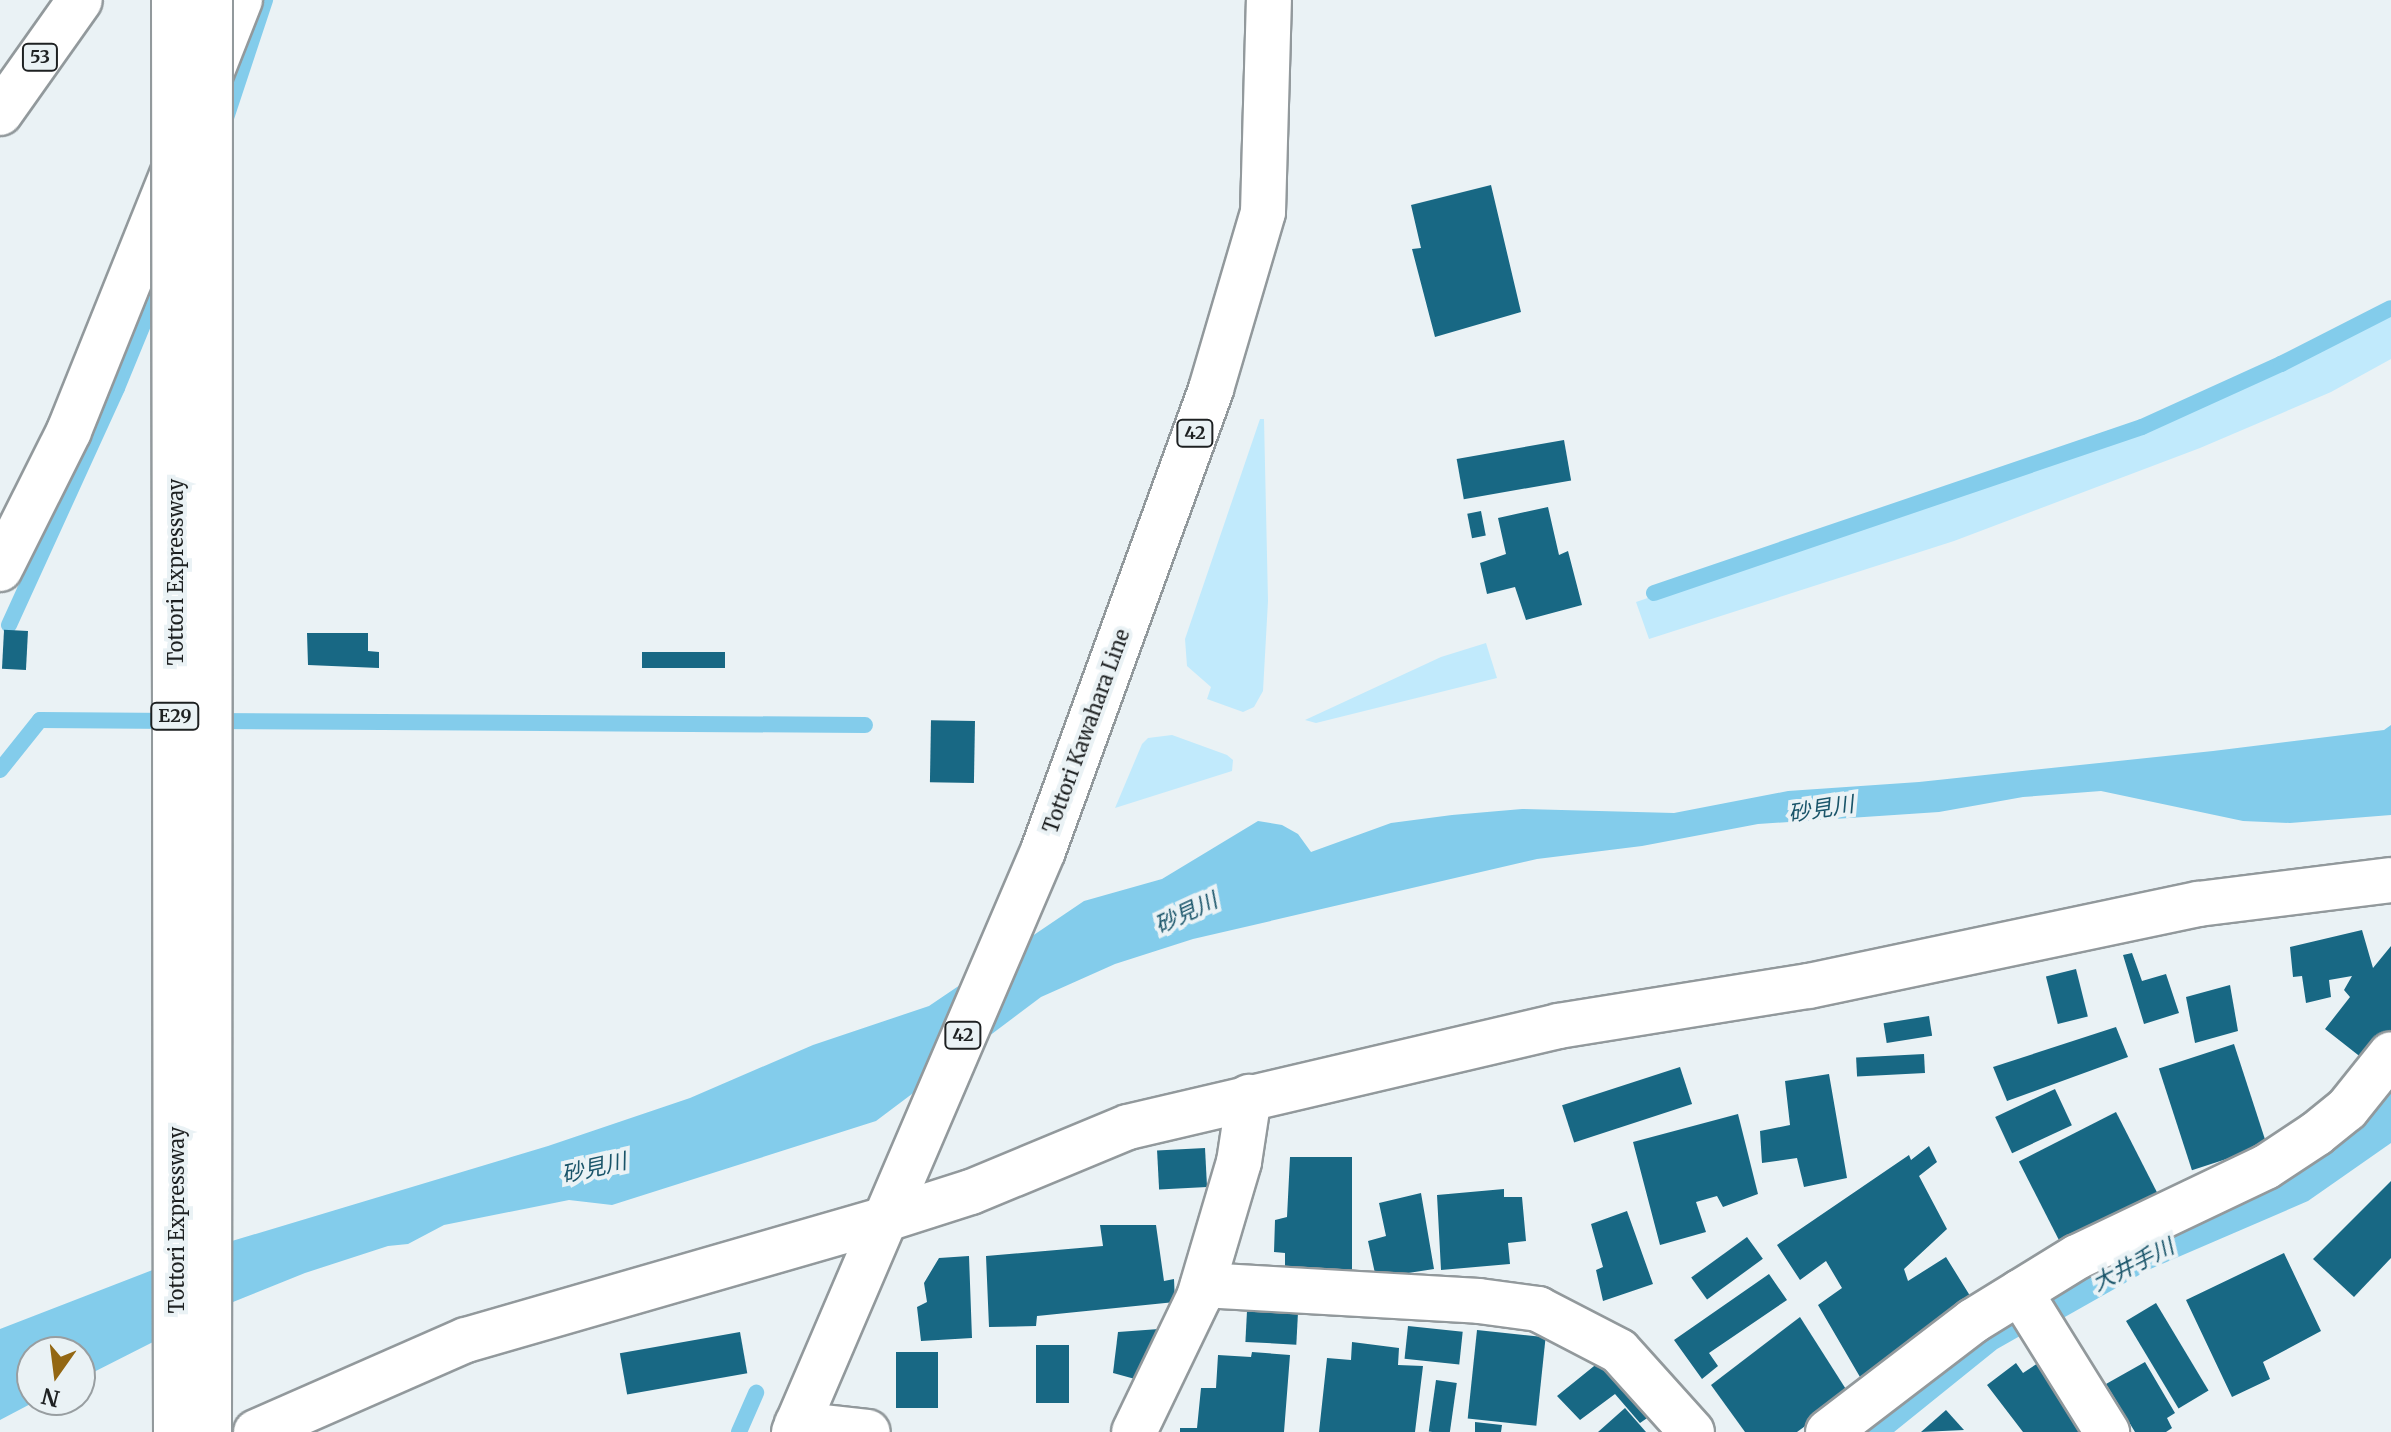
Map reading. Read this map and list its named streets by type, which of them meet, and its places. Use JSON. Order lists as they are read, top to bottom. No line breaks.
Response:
{"streets":{"main road":["53","42","Tottori Expressway","E29","Tottori Kawahara Line"]},"water":["砂見川","大井手川"],"north":"bottom"}
